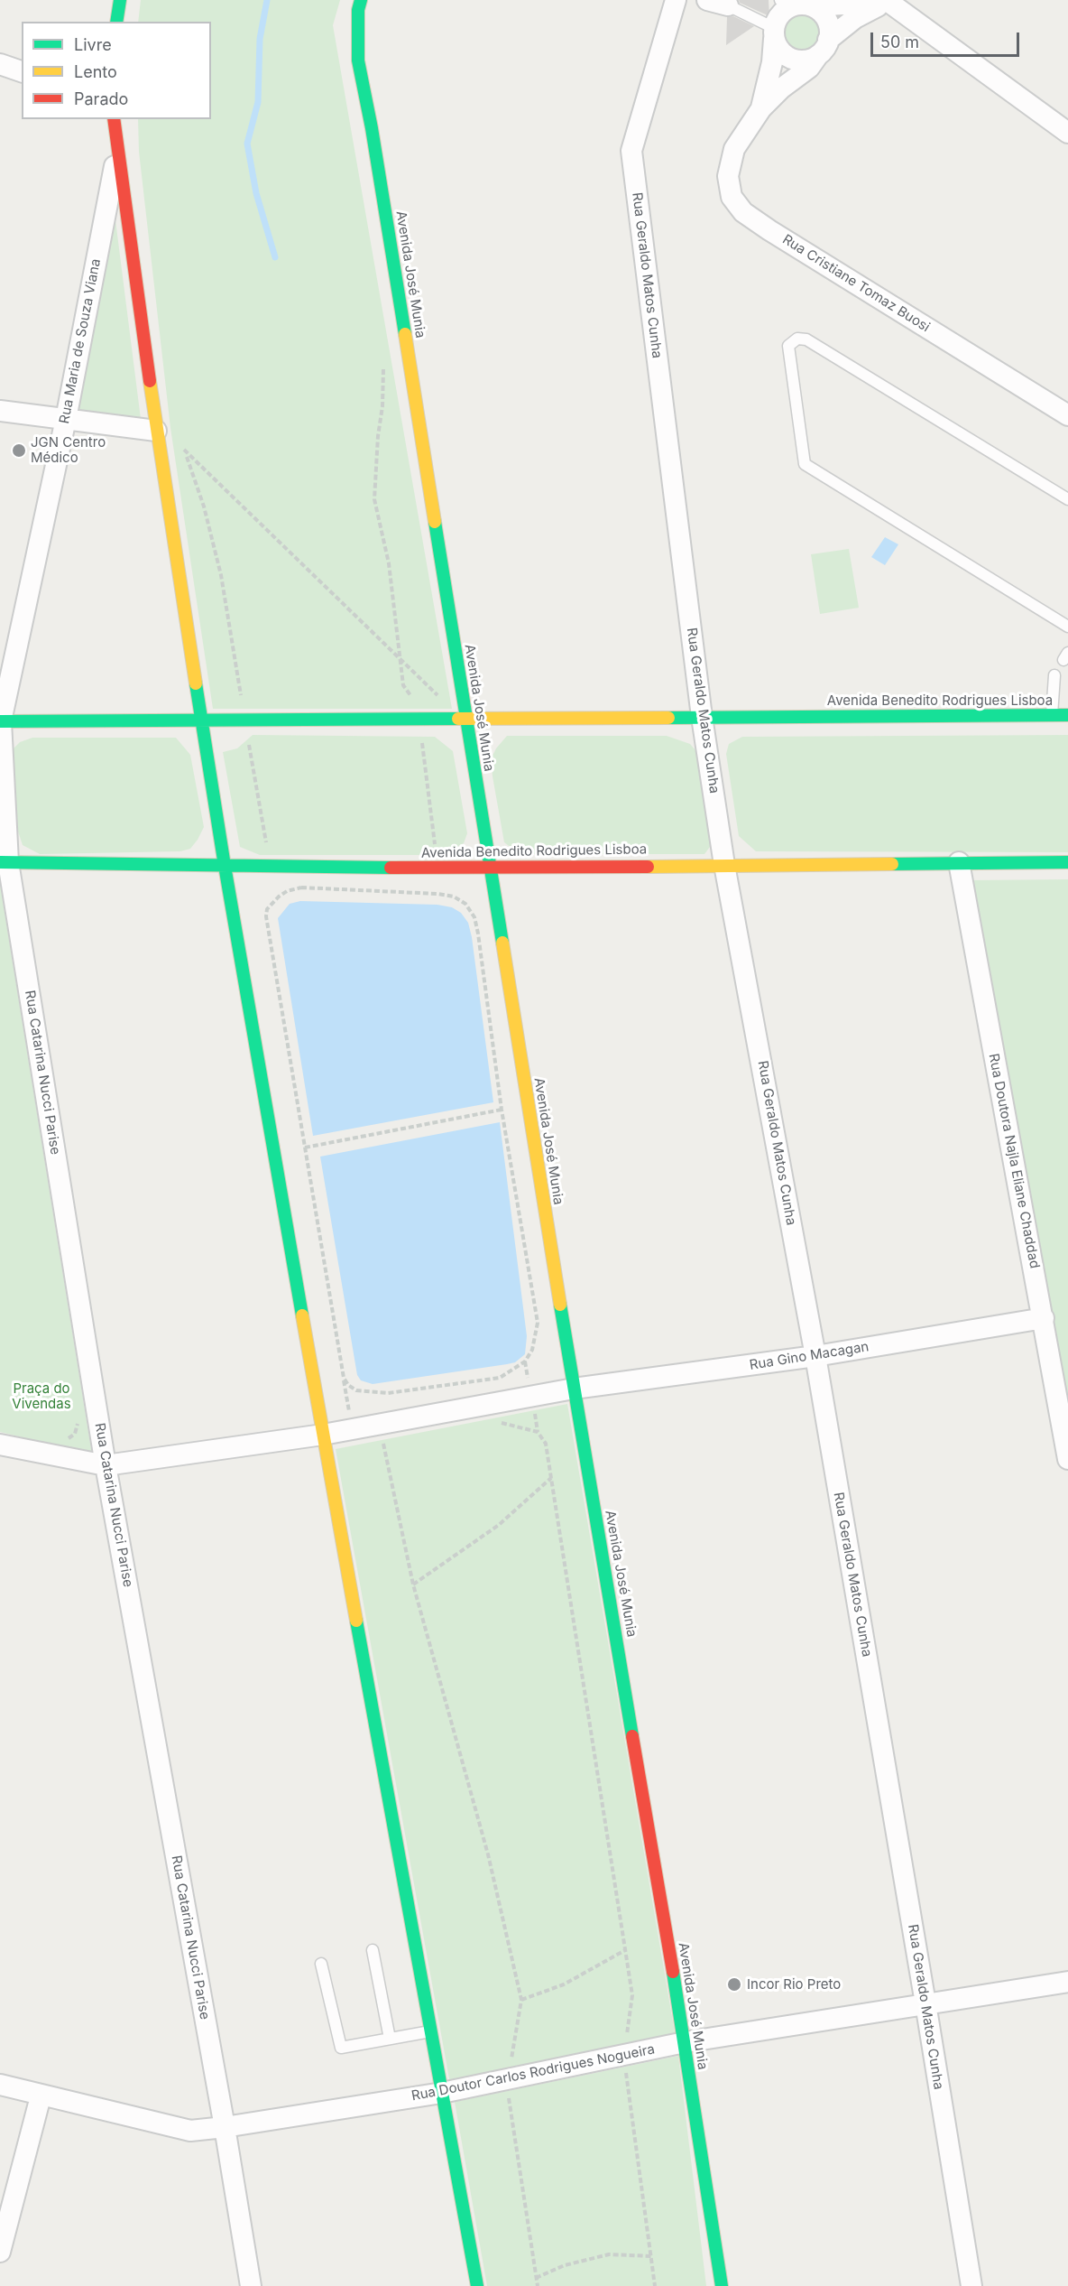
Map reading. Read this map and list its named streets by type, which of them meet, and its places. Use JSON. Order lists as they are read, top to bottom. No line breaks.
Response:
{"streets":{"main road":["Avenida José Munia","Avenida Benedito Rodrigues Lisboa"],"street":["Rua Geraldo Matos Cunha","Rua Cristiane Tomaz Buosi","Rua Maria de Souza Viana","Rua Catarina Nucci Parise","Rua Doutora Najla Eliane Chaddad","Rua Gino Macagan","Rua Doutor Carlos Rodrigues Nogueira"]},"crossings":[["Avenida José Munia","Avenida Benedito Rodrigues Lisboa"],["Avenida José Munia","Rua Gino Macagan"],["Avenida José Munia","Rua Doutor Carlos Rodrigues Nogueira"],["Rua Geraldo Matos Cunha","Avenida Benedito Rodrigues Lisboa"],["Rua Geraldo Matos Cunha","Rua Gino Macagan"],["Rua Geraldo Matos Cunha","Rua Doutor Carlos Rodrigues Nogueira"],["Rua Maria de Souza Viana","Avenida Benedito Rodrigues Lisboa"],["Rua Maria de Souza Viana","Rua Catarina Nucci Parise"],["Avenida Benedito Rodrigues Lisboa","Rua Catarina Nucci Parise"],["Avenida Benedito Rodrigues Lisboa","Rua Doutora Najla Eliane Chaddad"],["Rua Catarina Nucci Parise","Rua Gino Macagan"],["Rua Catarina Nucci Parise","Rua Doutor Carlos Rodrigues Nogueira"],["Rua Doutora Najla Eliane Chaddad","Rua Gino Macagan"]],"parks":["Praça do Vivendas"],"places":["JGN Centro Médico","Incor Rio Preto"],"legend":["Livre","Lento","Parado"],"scale_bar":"50 m"}
